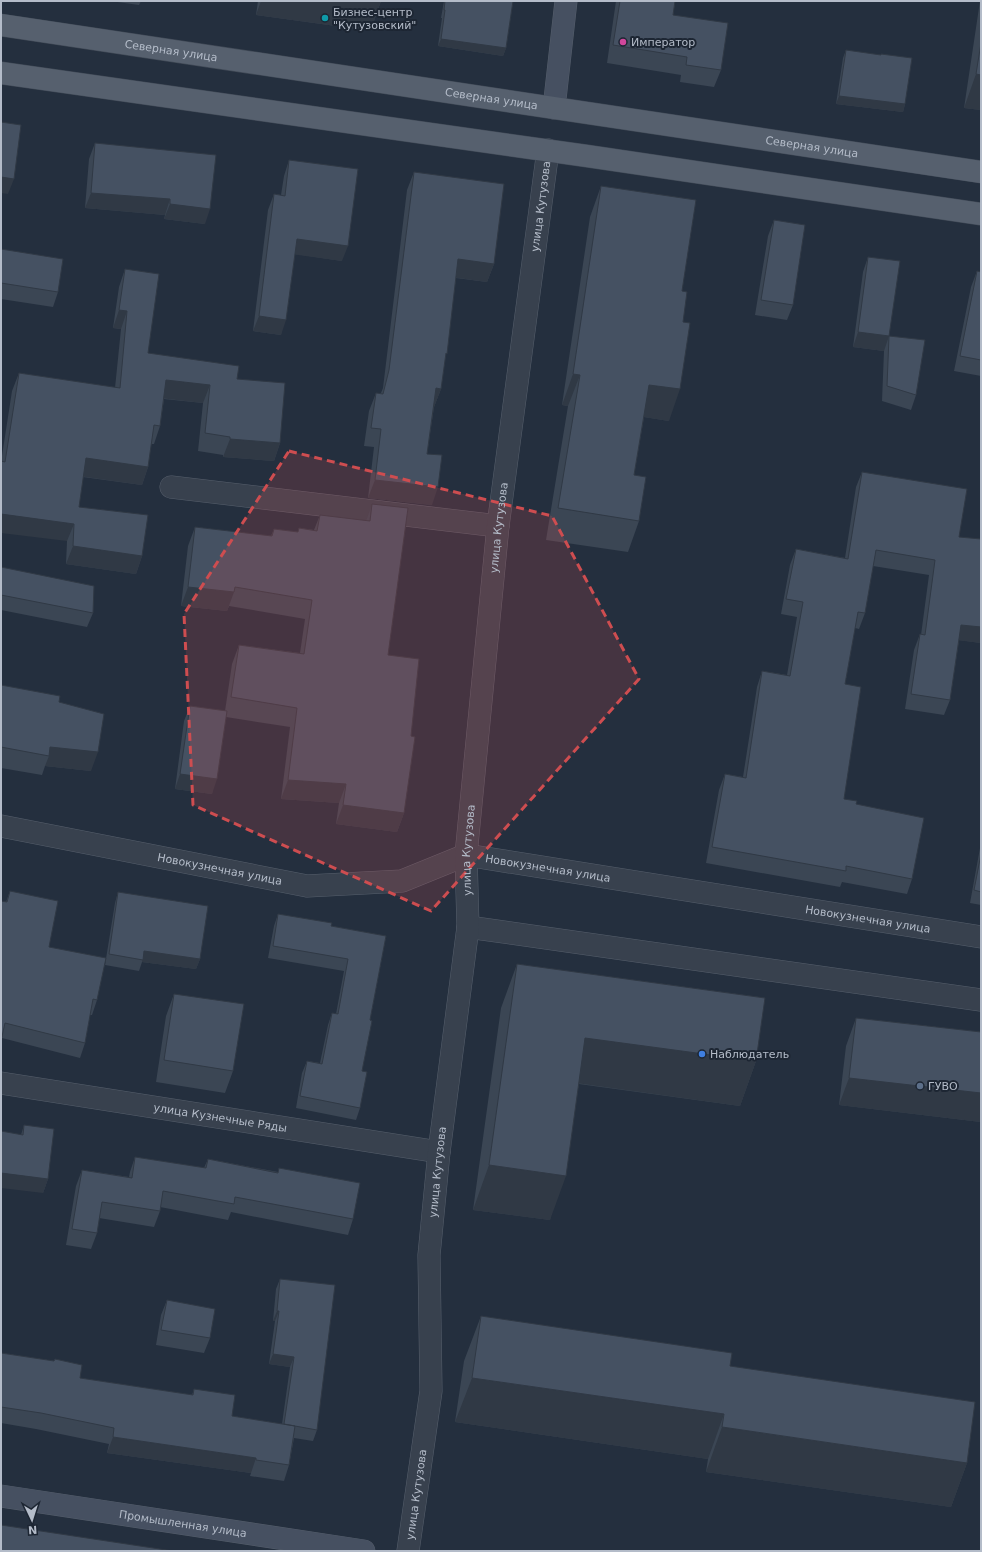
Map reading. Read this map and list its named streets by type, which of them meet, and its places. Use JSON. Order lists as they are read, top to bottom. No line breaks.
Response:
{"streets":{"main road":["Северная улица","Промышленная улица"],"street":["улица Кутузова","Новокузнечная улица","улица Кузнечные Ряды"]},"crossings":[["улица Кутузова","Новокузнечная улица"],["улица Кутузова","улица Кузнечные Ряды"]],"places":["Бизнес-центр \"Кутузовский\"","Император","Наблюдатель","ГУВО"],"north":"bottom"}
